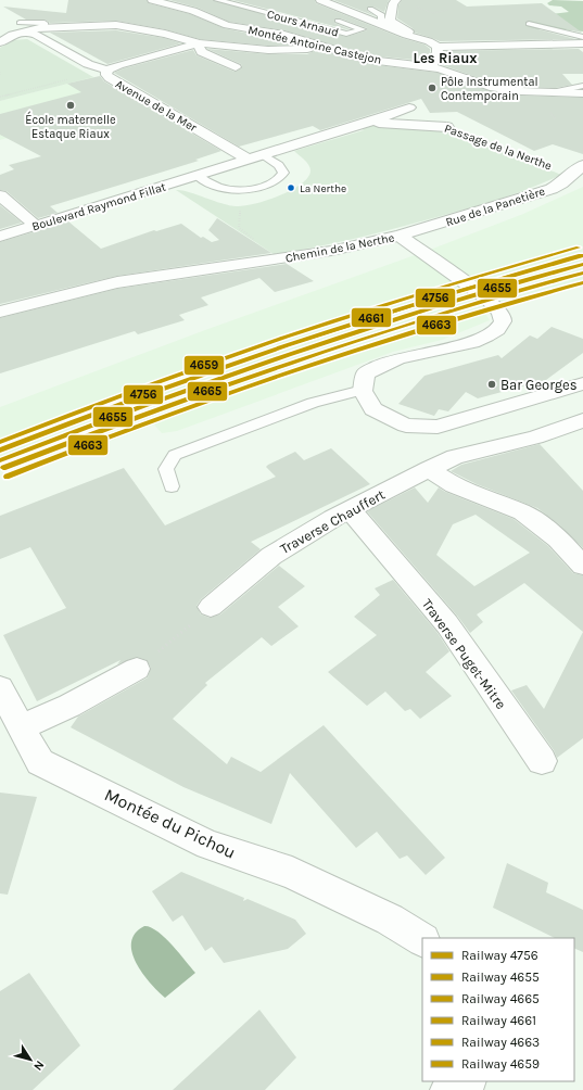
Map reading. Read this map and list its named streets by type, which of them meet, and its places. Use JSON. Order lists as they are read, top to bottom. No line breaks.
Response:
{"streets":{"street":["Montée Antoine Castejon","Avenue de la Mer","Passage de la Nerthe","Boulevard Raymond Fillat","Rue de la Panetière","Chemin de la Nerthe","Traverse Chauffert","Traverse Puget-Mitre","Montée du Pichou"],"lane":["Cours Arnaud"]},"crossings":[["Avenue de la Mer","Boulevard Raymond Fillat"],["Passage de la Nerthe","Boulevard Raymond Fillat"],["Passage de la Nerthe","Rue de la Panetière"],["Rue de la Panetière","Chemin de la Nerthe"],["Traverse Chauffert","Traverse Puget-Mitre"]],"districts":["Les Riaux"],"places":["Pôle Instrumental Contemporain","École maternelle Estaque Riaux","La Nerthe","Bar Georges"],"lines":["rail line 4659","rail line 4661","rail line 4756","rail line 4655","rail line 4665","rail line 4663"],"legend":["Railway 4756","Railway 4655","Railway 4665","Railway 4661","Railway 4663","Railway 4659"],"north":"bottom right"}
